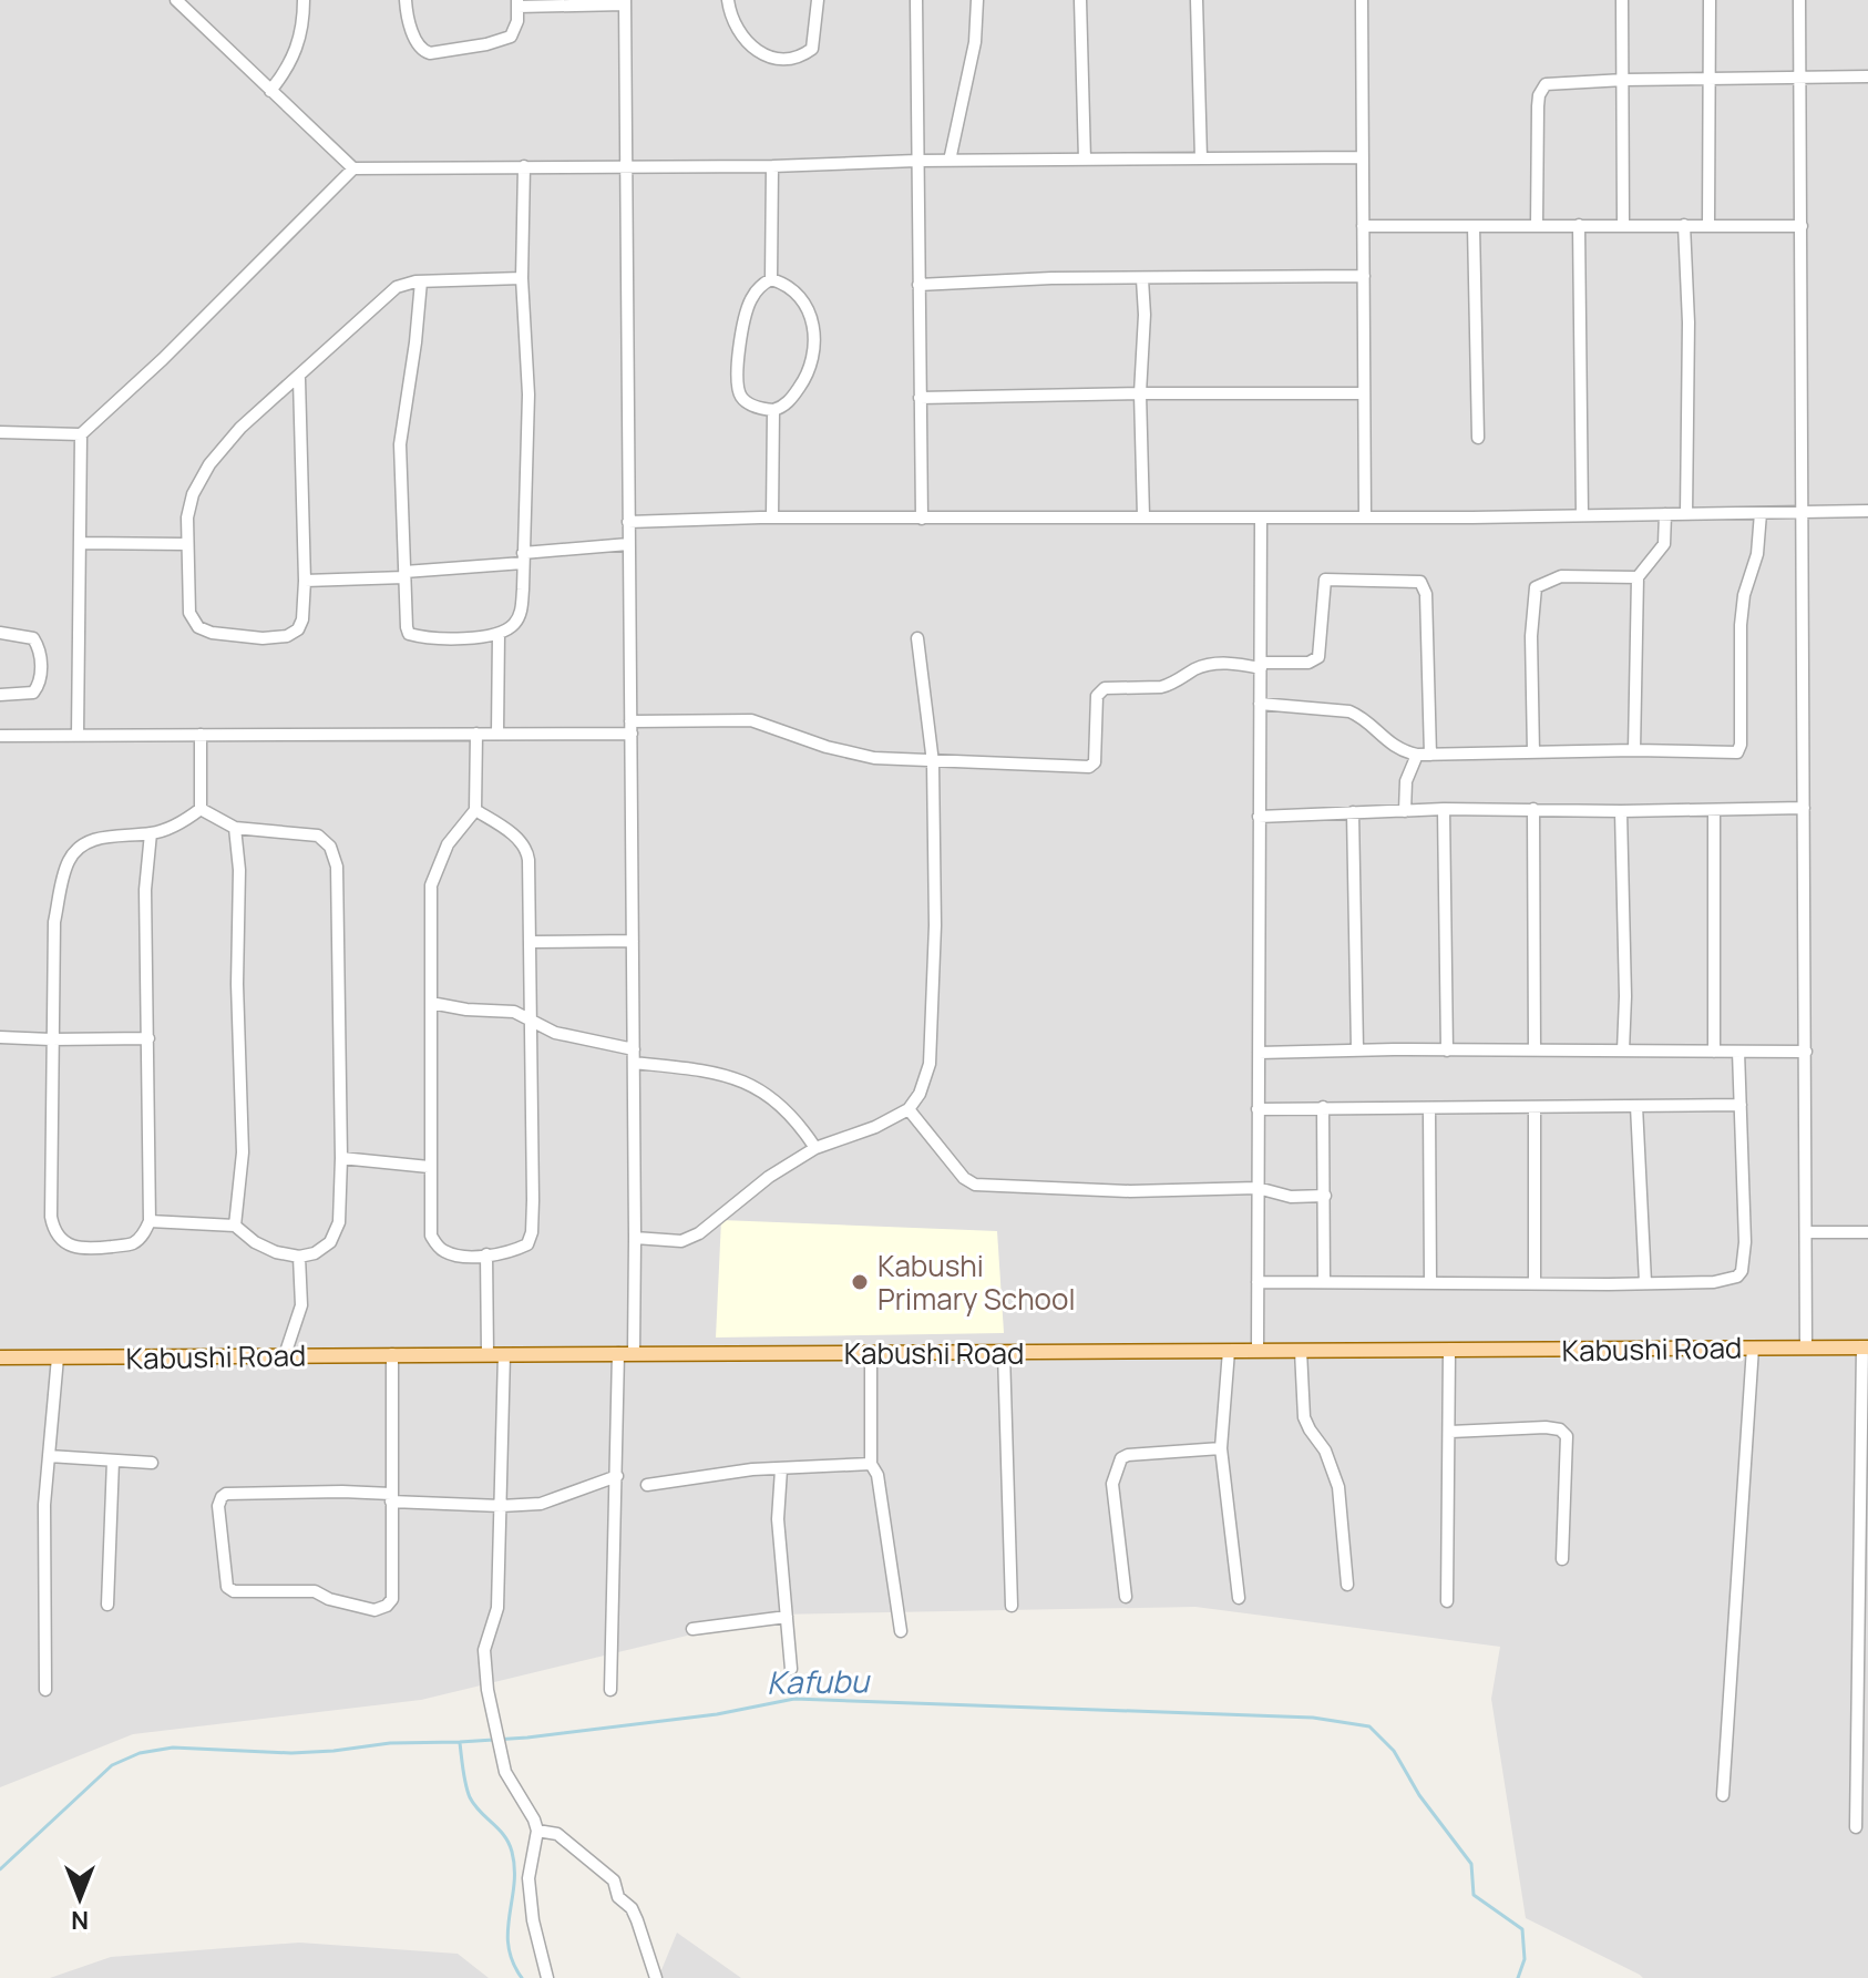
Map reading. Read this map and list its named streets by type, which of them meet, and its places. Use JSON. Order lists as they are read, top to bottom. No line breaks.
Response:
{"streets":{"main road":["Kabushi Road"]},"water":["Kafubu"],"places":["Kabushi Primary School"],"north":"bottom"}
